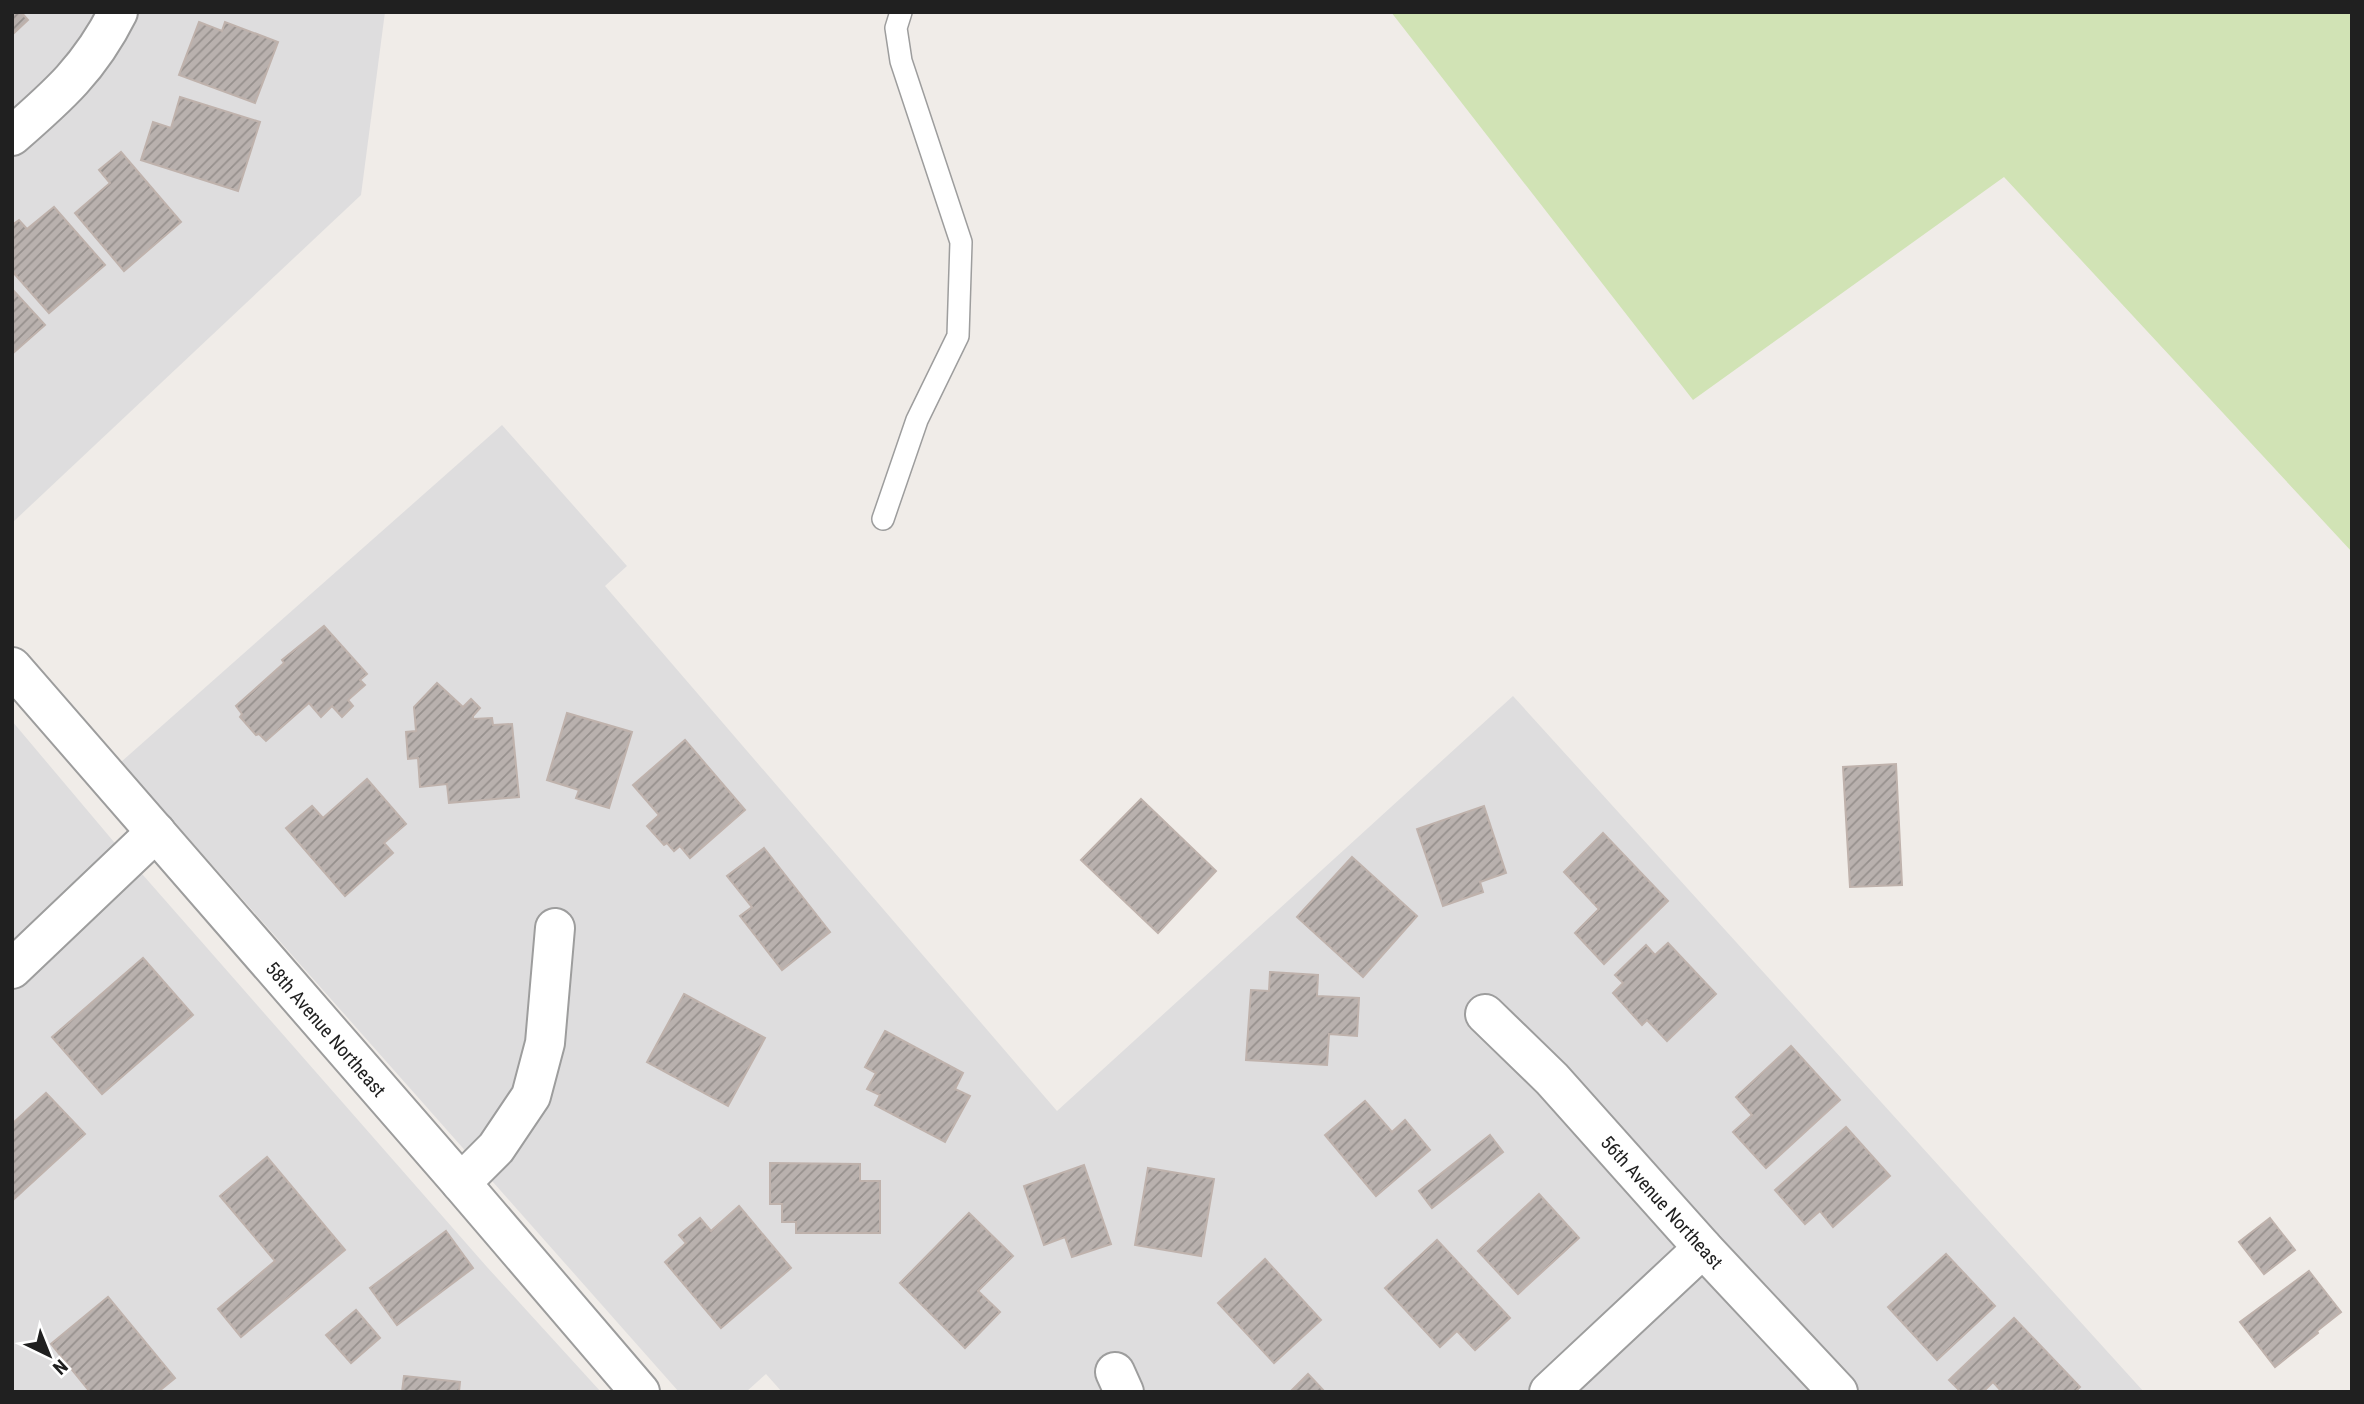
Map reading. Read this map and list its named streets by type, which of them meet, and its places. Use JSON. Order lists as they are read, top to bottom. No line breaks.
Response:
{"streets":{"street":["58th Avenue Northeast","56th Avenue Northeast"]},"north":"bottom right"}
